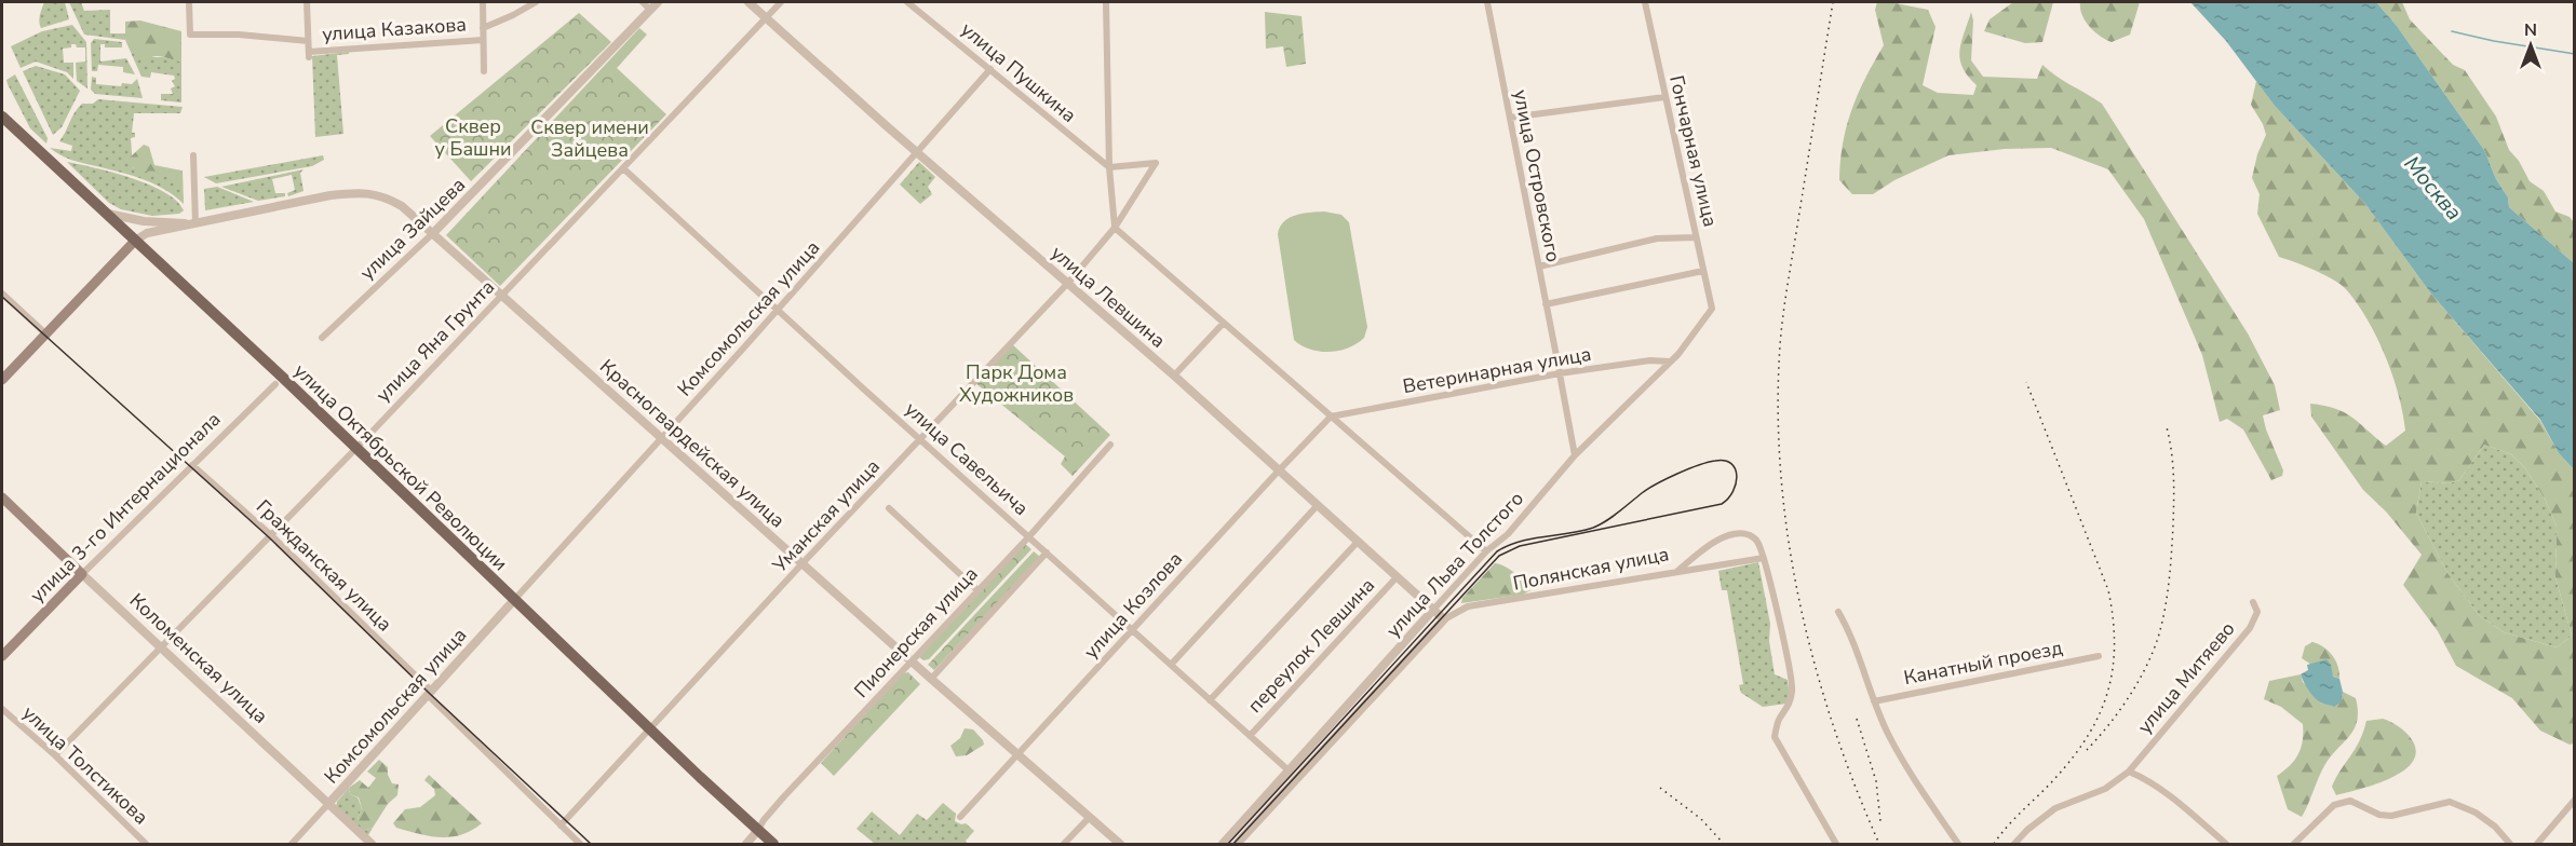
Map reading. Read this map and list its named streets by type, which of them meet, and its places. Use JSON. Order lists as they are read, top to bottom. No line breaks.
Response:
{"streets":{"main road":["улица Октябрьской Революции","улица 3-го Интернационала","Коломенская улица"],"street":["улица Казакова","улица Пушкина","Гончарная улица","улица Островского","улица Зайцева","улица Левшина","Комсомольская улица","улица Яна Грунта","Ветеринарная улица","Красногвардейская улица","улица Савельича","Уманская улица","улица Льва Толстого","Гражданская улица","Полянская улица","улица Козлова","Пионерская улица","переулок Левшина","Канатный проезд","улица Митяево","улица Толстикова"]},"crossings":[["улица Пушкина","Комсомольская улица"],["улица Пушкина","Уманская улица"],["Гончарная улица","улица Льва Толстого"],["улица Зайцева","Красногвардейская улица"],["улица Левшина","Комсомольская улица"],["улица Левшина","улица Яна Грунта"],["улица Левшина","Уманская улица"],["улица Левшина","улица Льва Толстого"],["улица Левшина","Полянская улица"],["улица Левшина","улица Козлова"],["улица Левшина","переулок Левшина"],["Комсомольская улица","Красногвардейская улица"],["Комсомольская улица","улица Савельича"],["Комсомольская улица","улица Октябрьской Революции"],["Комсомольская улица","Гражданская улица"],["Комсомольская улица","Коломенская улица"],["улица Яна Грунта","Красногвардейская улица"],["улица Яна Грунта","улица Савельича"],["улица Яна Грунта","улица Октябрьской Революции"],["улица Яна Грунта","Гражданская улица"],["улица Яна Грунта","Коломенская улица"],["улица Яна Грунта","улица Толстикова"],["Ветеринарная улица","улица Льва Толстого"],["Ветеринарная улица","улица Козлова"],["Красногвардейская улица","Уманская улица"],["Красногвардейская улица","улица Козлова"],["Красногвардейская улица","Пионерская улица"],["улица Савельича","Уманская улица"],["улица Савельича","улица Льва Толстого"],["улица Савельича","улица Козлова"],["улица Савельича","Пионерская улица"],["улица Савельича","переулок Левшина"],["улица Октябрьской Революции","Уманская улица"],["улица Октябрьской Революции","Пионерская улица"],["улица 3-го Интернационала","Гражданская улица"],["улица 3-го Интернационала","Коломенская улица"],["Уманская улица","Гражданская улица"],["улица Льва Толстого","Полянская улица"]],"water":["Москва"],"parks":["Сквер у Башни","Сквер имени Зайцева","Парк Дома Художников"],"north":"top"}
